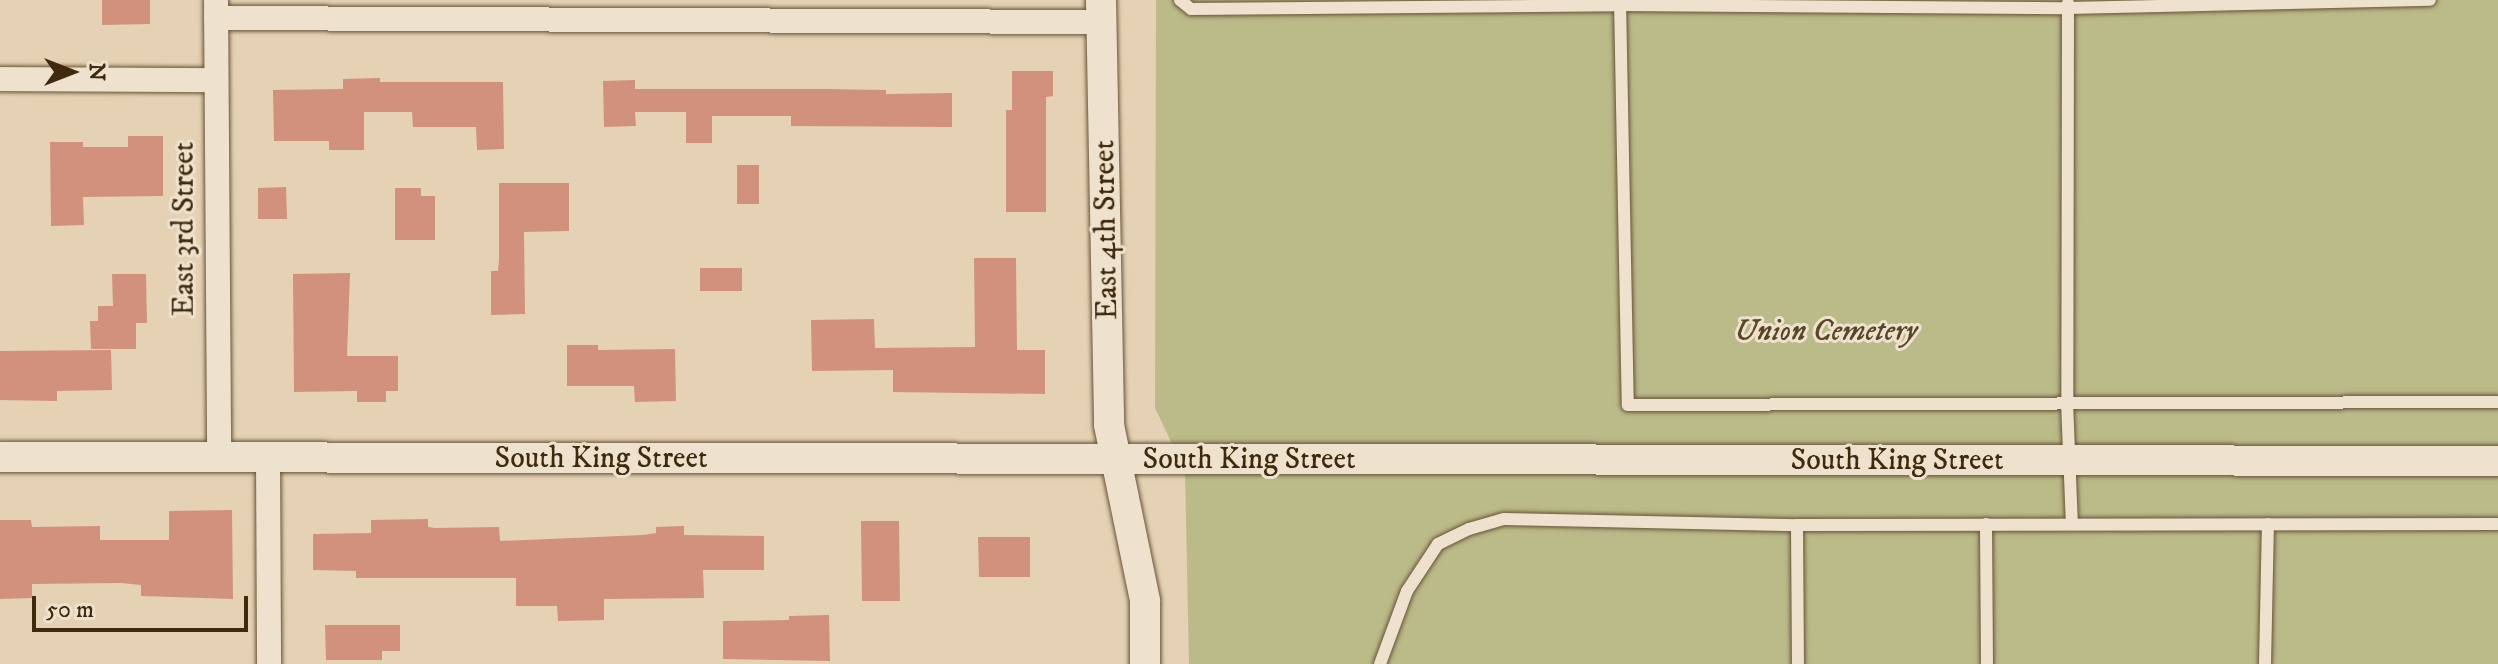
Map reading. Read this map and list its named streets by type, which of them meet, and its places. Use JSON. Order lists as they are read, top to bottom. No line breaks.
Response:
{"streets":{"street":["East 3rd Street","East 4th Street","South King Street"]},"crossings":[["East 3rd Street","South King Street"],["East 4th Street","South King Street"]],"parks":["Union Cemetery"],"scale_bar":"50 m","north":"right"}
